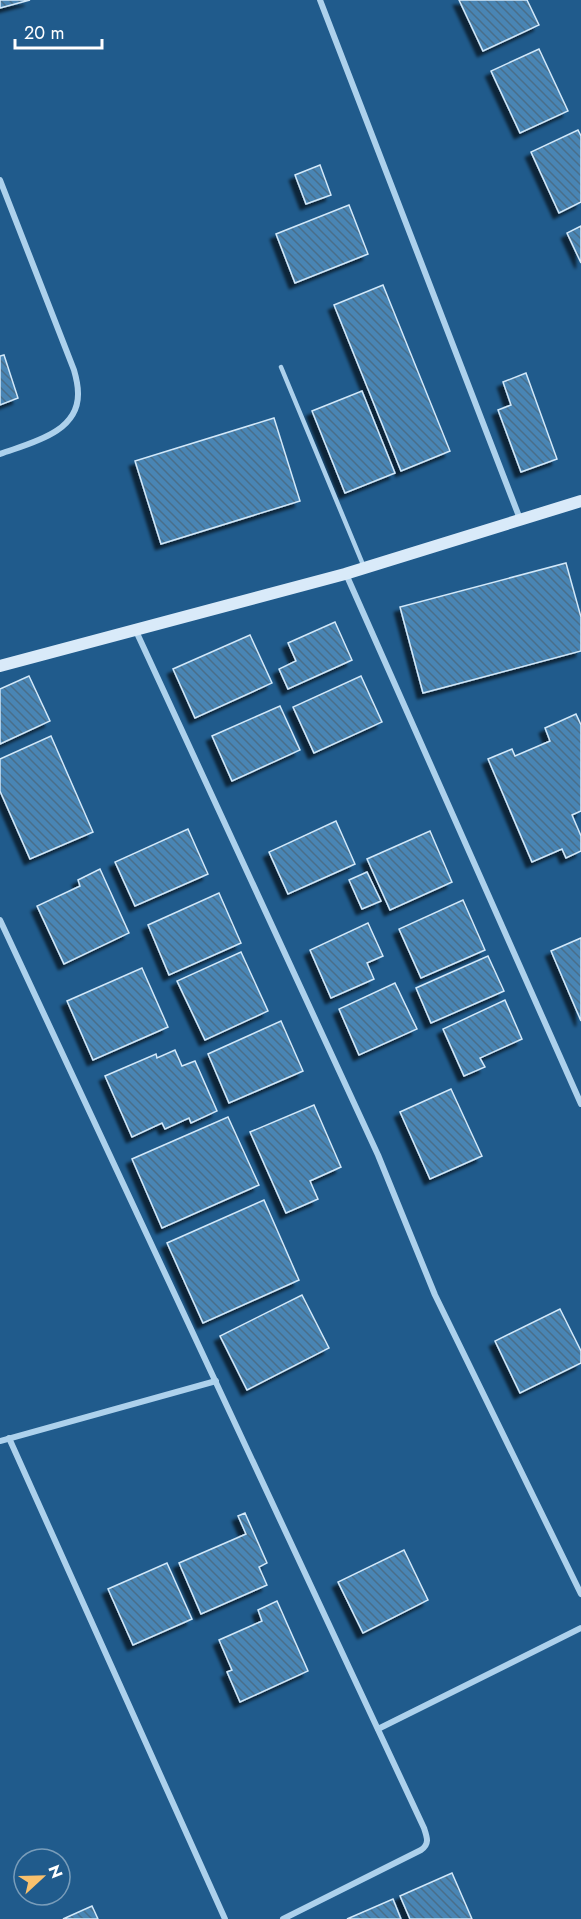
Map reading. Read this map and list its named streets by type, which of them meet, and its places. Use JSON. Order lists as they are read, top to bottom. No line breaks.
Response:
{"scale_bar":"20 m","north":"right"}
